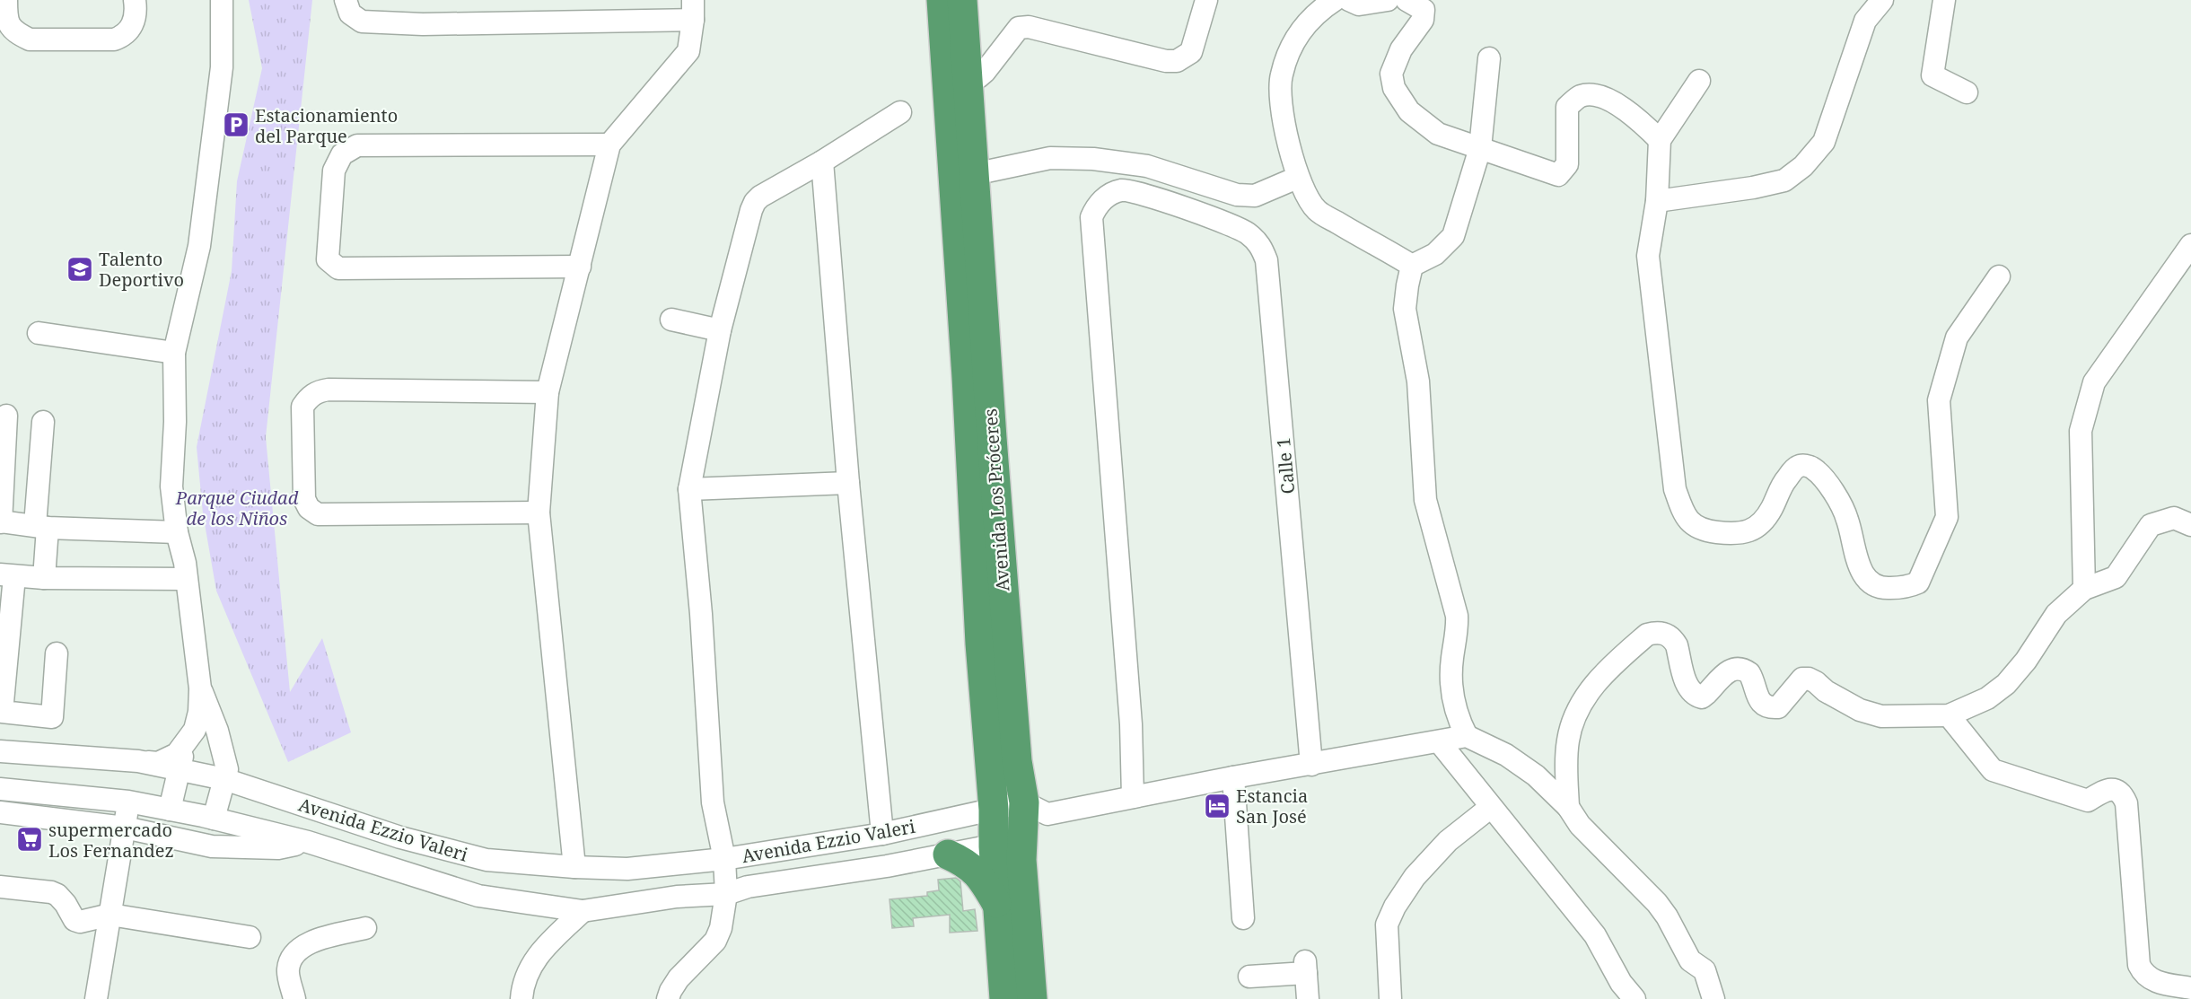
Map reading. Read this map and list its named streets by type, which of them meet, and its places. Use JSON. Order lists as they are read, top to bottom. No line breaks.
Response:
{"streets":{"highway":["Avenida Los Próceres"],"street":["Calle 1","Avenida Ezzio Valeri"]},"crossings":[["Calle 1","Avenida Ezzio Valeri"],["Avenida Los Próceres","Avenida Ezzio Valeri"]],"parks":["Parque Ciudad de los Niños"],"places":{"parking":["Estacionamiento del Parque"],"school or university":["Talento Deportivo"],"hotel":["Estancia San José"],"supermarket":["supermercado Los Fernandez"]}}
